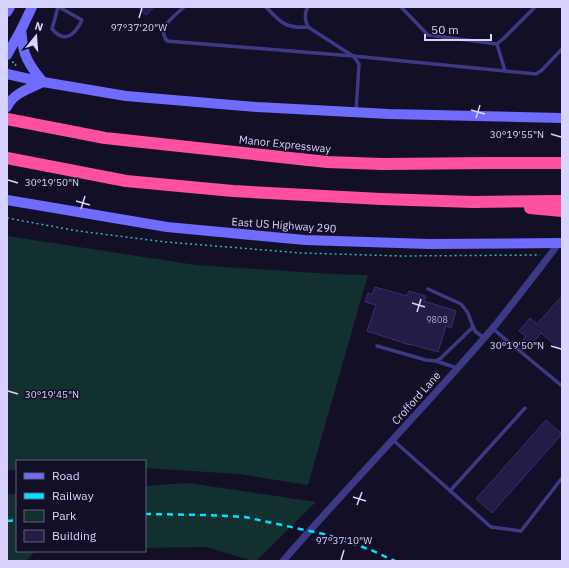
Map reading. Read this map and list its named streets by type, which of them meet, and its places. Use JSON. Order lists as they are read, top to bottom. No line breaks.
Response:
{"streets":{"highway":["Manor Expressway"],"main road":["East US Highway 290"],"street":["Crofford Lane"]},"crossings":[["East US Highway 290","Crofford Lane"]],"house_numbers":["9808"],"legend":["Road","Railway","Park","Building"],"scale_bar":"50 m","north":"top","coordinates":["97°37'20\"W","30°19'55\"N","30°19'50\"N","30°19'45\"N","97°37'10\"W"]}
